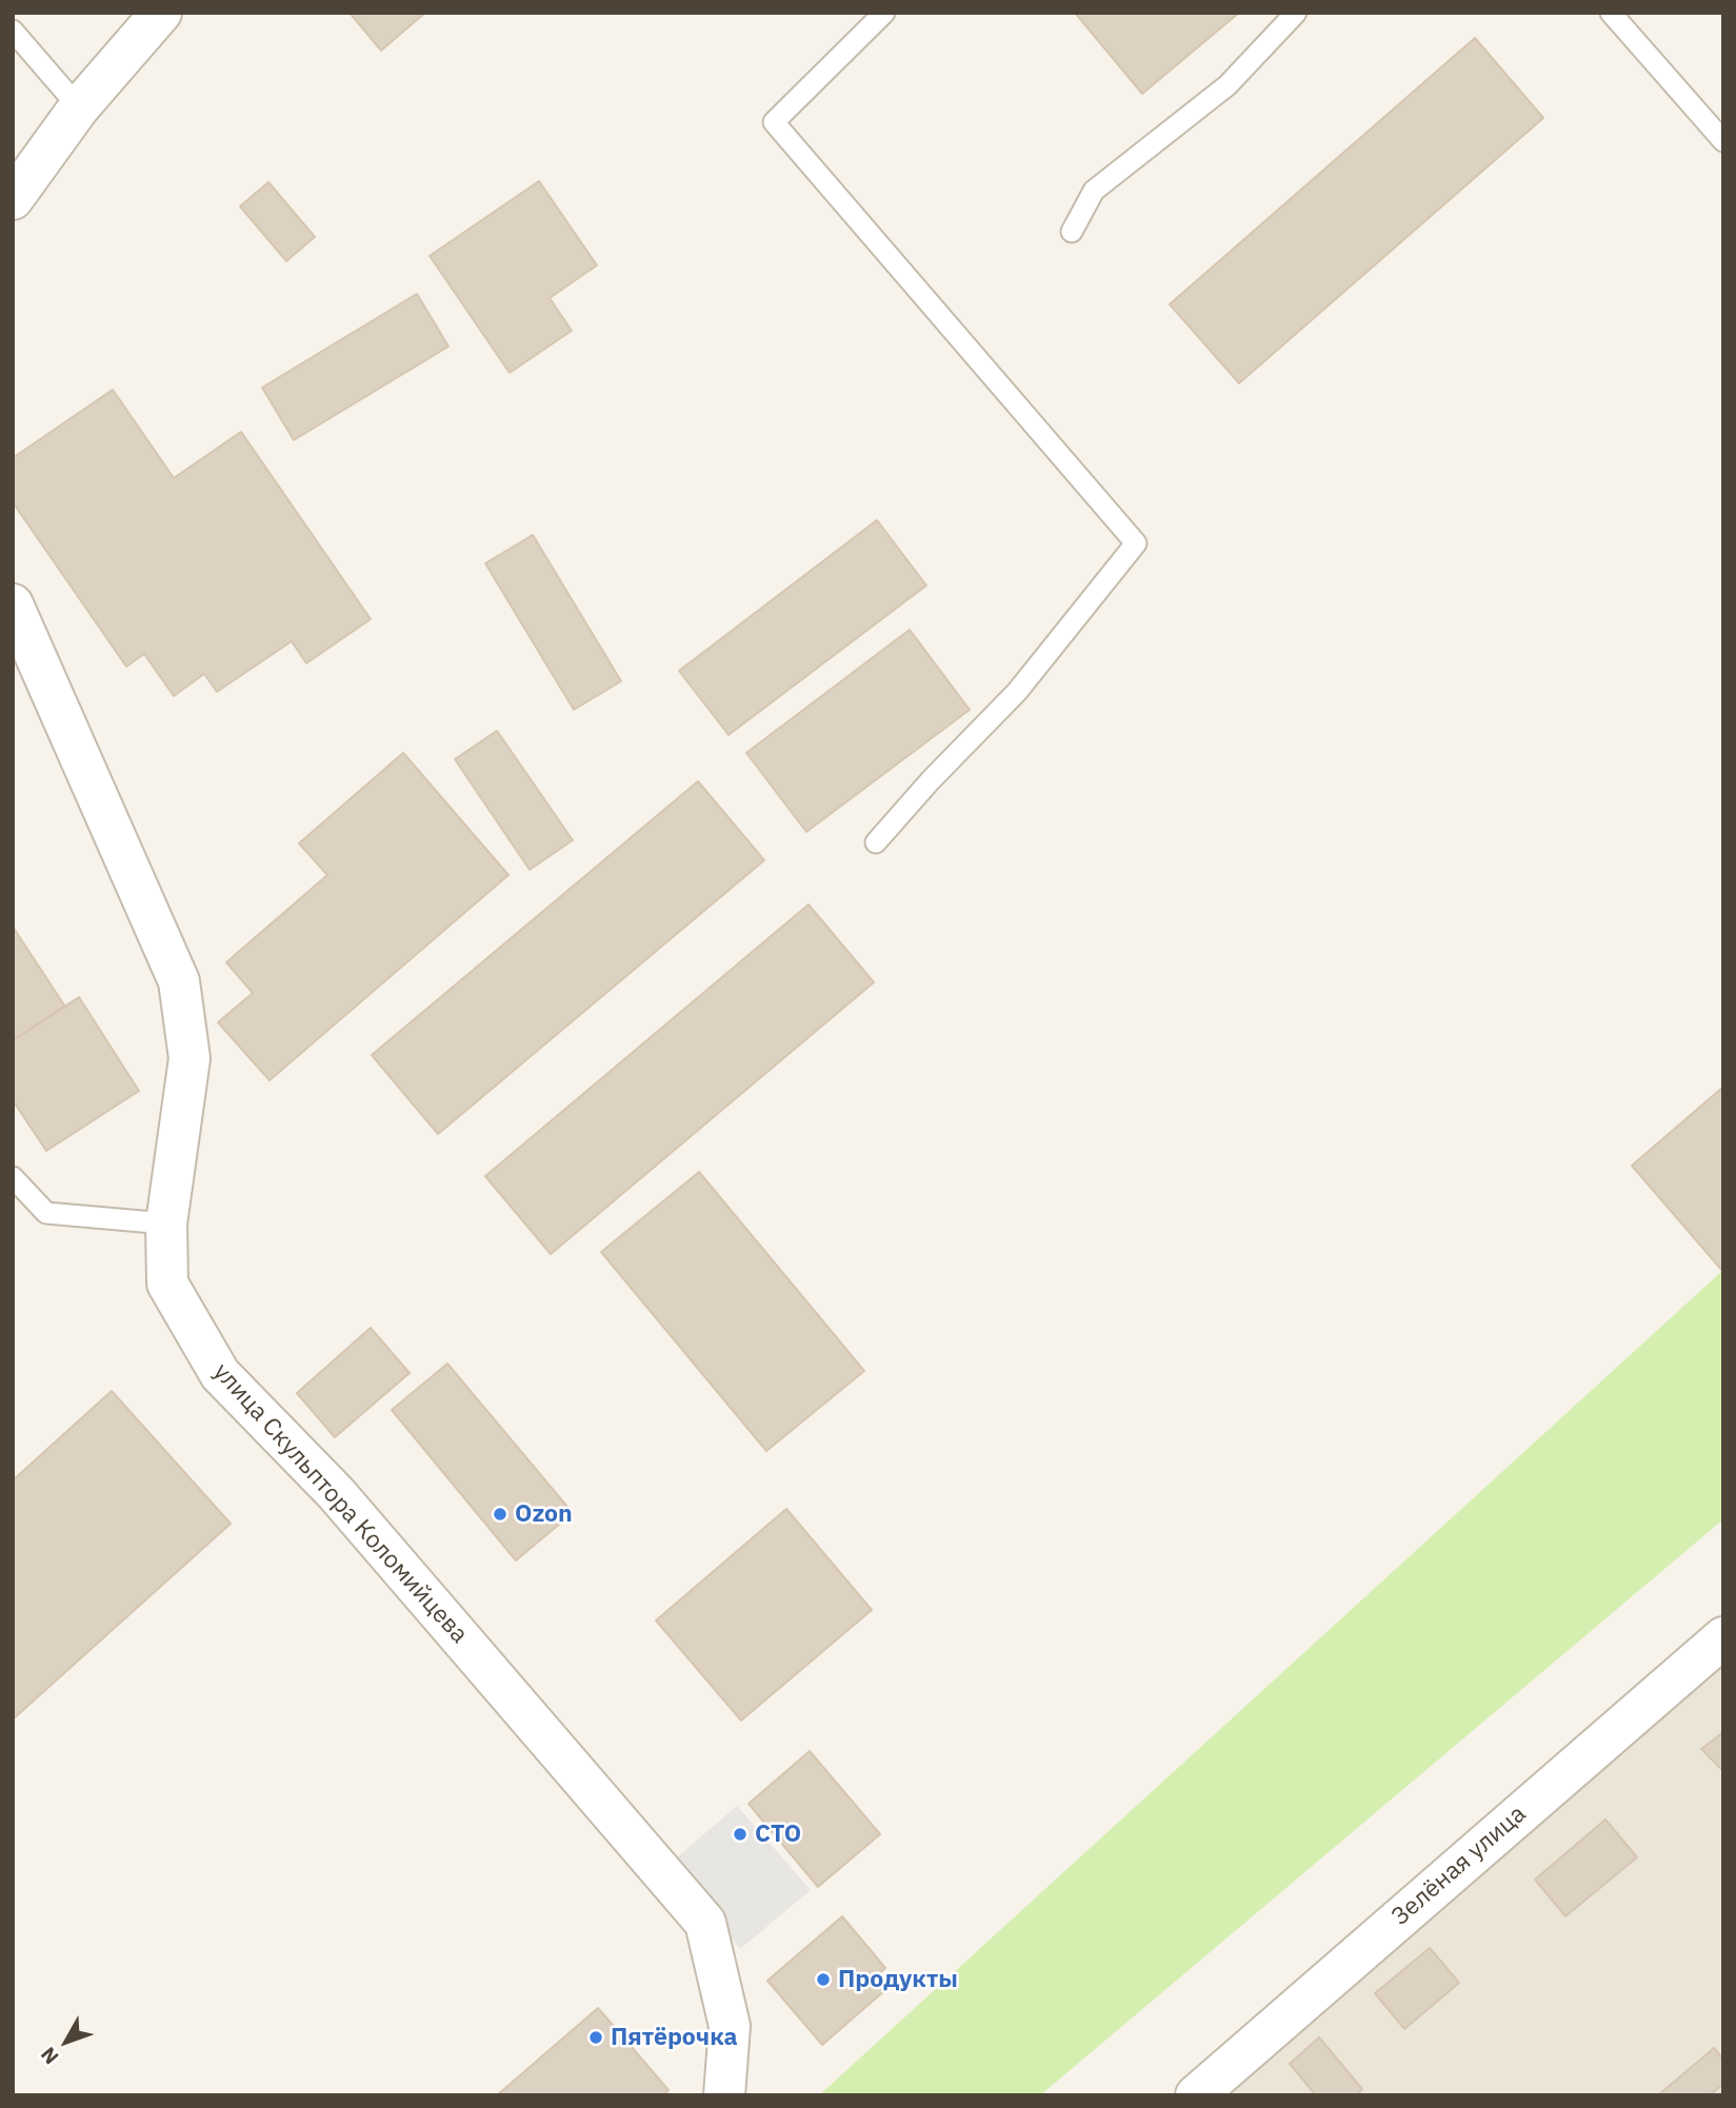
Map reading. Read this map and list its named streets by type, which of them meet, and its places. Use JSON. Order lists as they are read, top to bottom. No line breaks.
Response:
{"streets":{"street":["улица Скульптора Коломийцева","Зелёная улица"]},"places":["Ozon","СТО","Продукты","Пятёрочка"],"north":"bottom left"}
